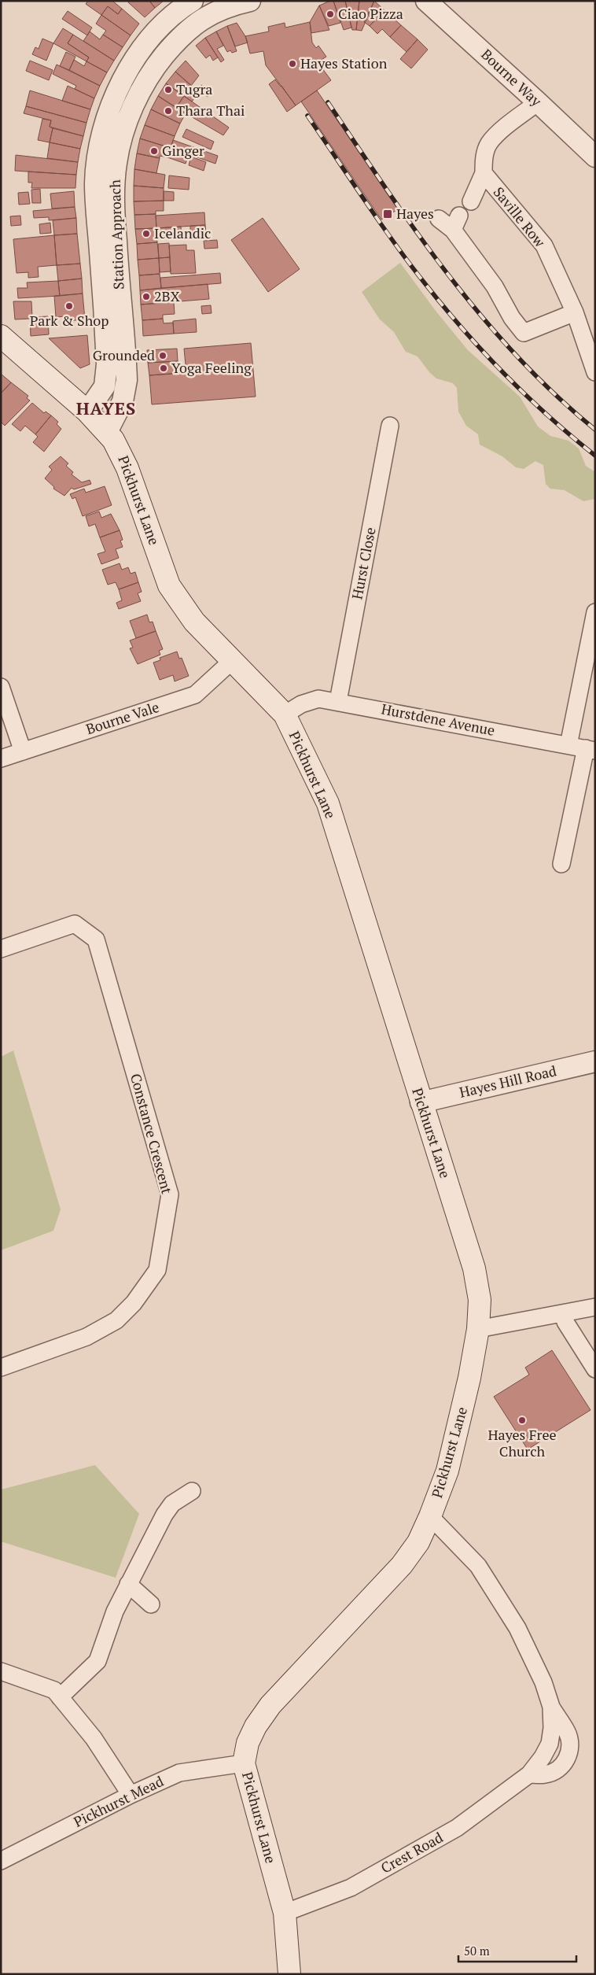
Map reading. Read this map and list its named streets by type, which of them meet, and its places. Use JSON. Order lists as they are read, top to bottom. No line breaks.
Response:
{"streets":{"main road":["Pickhurst Lane"],"street":["Bourne Way","Saville Row","Station Approach","Hurst Close","Bourne Vale","Hurstdene Avenue","Hayes Hill Road","Constance Crescent","Pickhurst Mead","Crest Road"]},"crossings":[["Bourne Way","Saville Row"],["Station Approach","Pickhurst Lane"],["Pickhurst Lane","Bourne Vale"],["Pickhurst Lane","Hurstdene Avenue"],["Pickhurst Lane","Hayes Hill Road"],["Pickhurst Lane","Pickhurst Mead"],["Pickhurst Lane","Crest Road"],["Hurst Close","Hurstdene Avenue"]],"districts":["HAYES"],"places":{"other":["Ciao Pizza","Hayes Station","Tugra","Thara Thai","Ginger","Icelandic","2BX","Park & Shop","Grounded","Yoga Feeling","Hayes Free Church"],"transit":["Hayes"]},"scale_bar":"50 m"}
